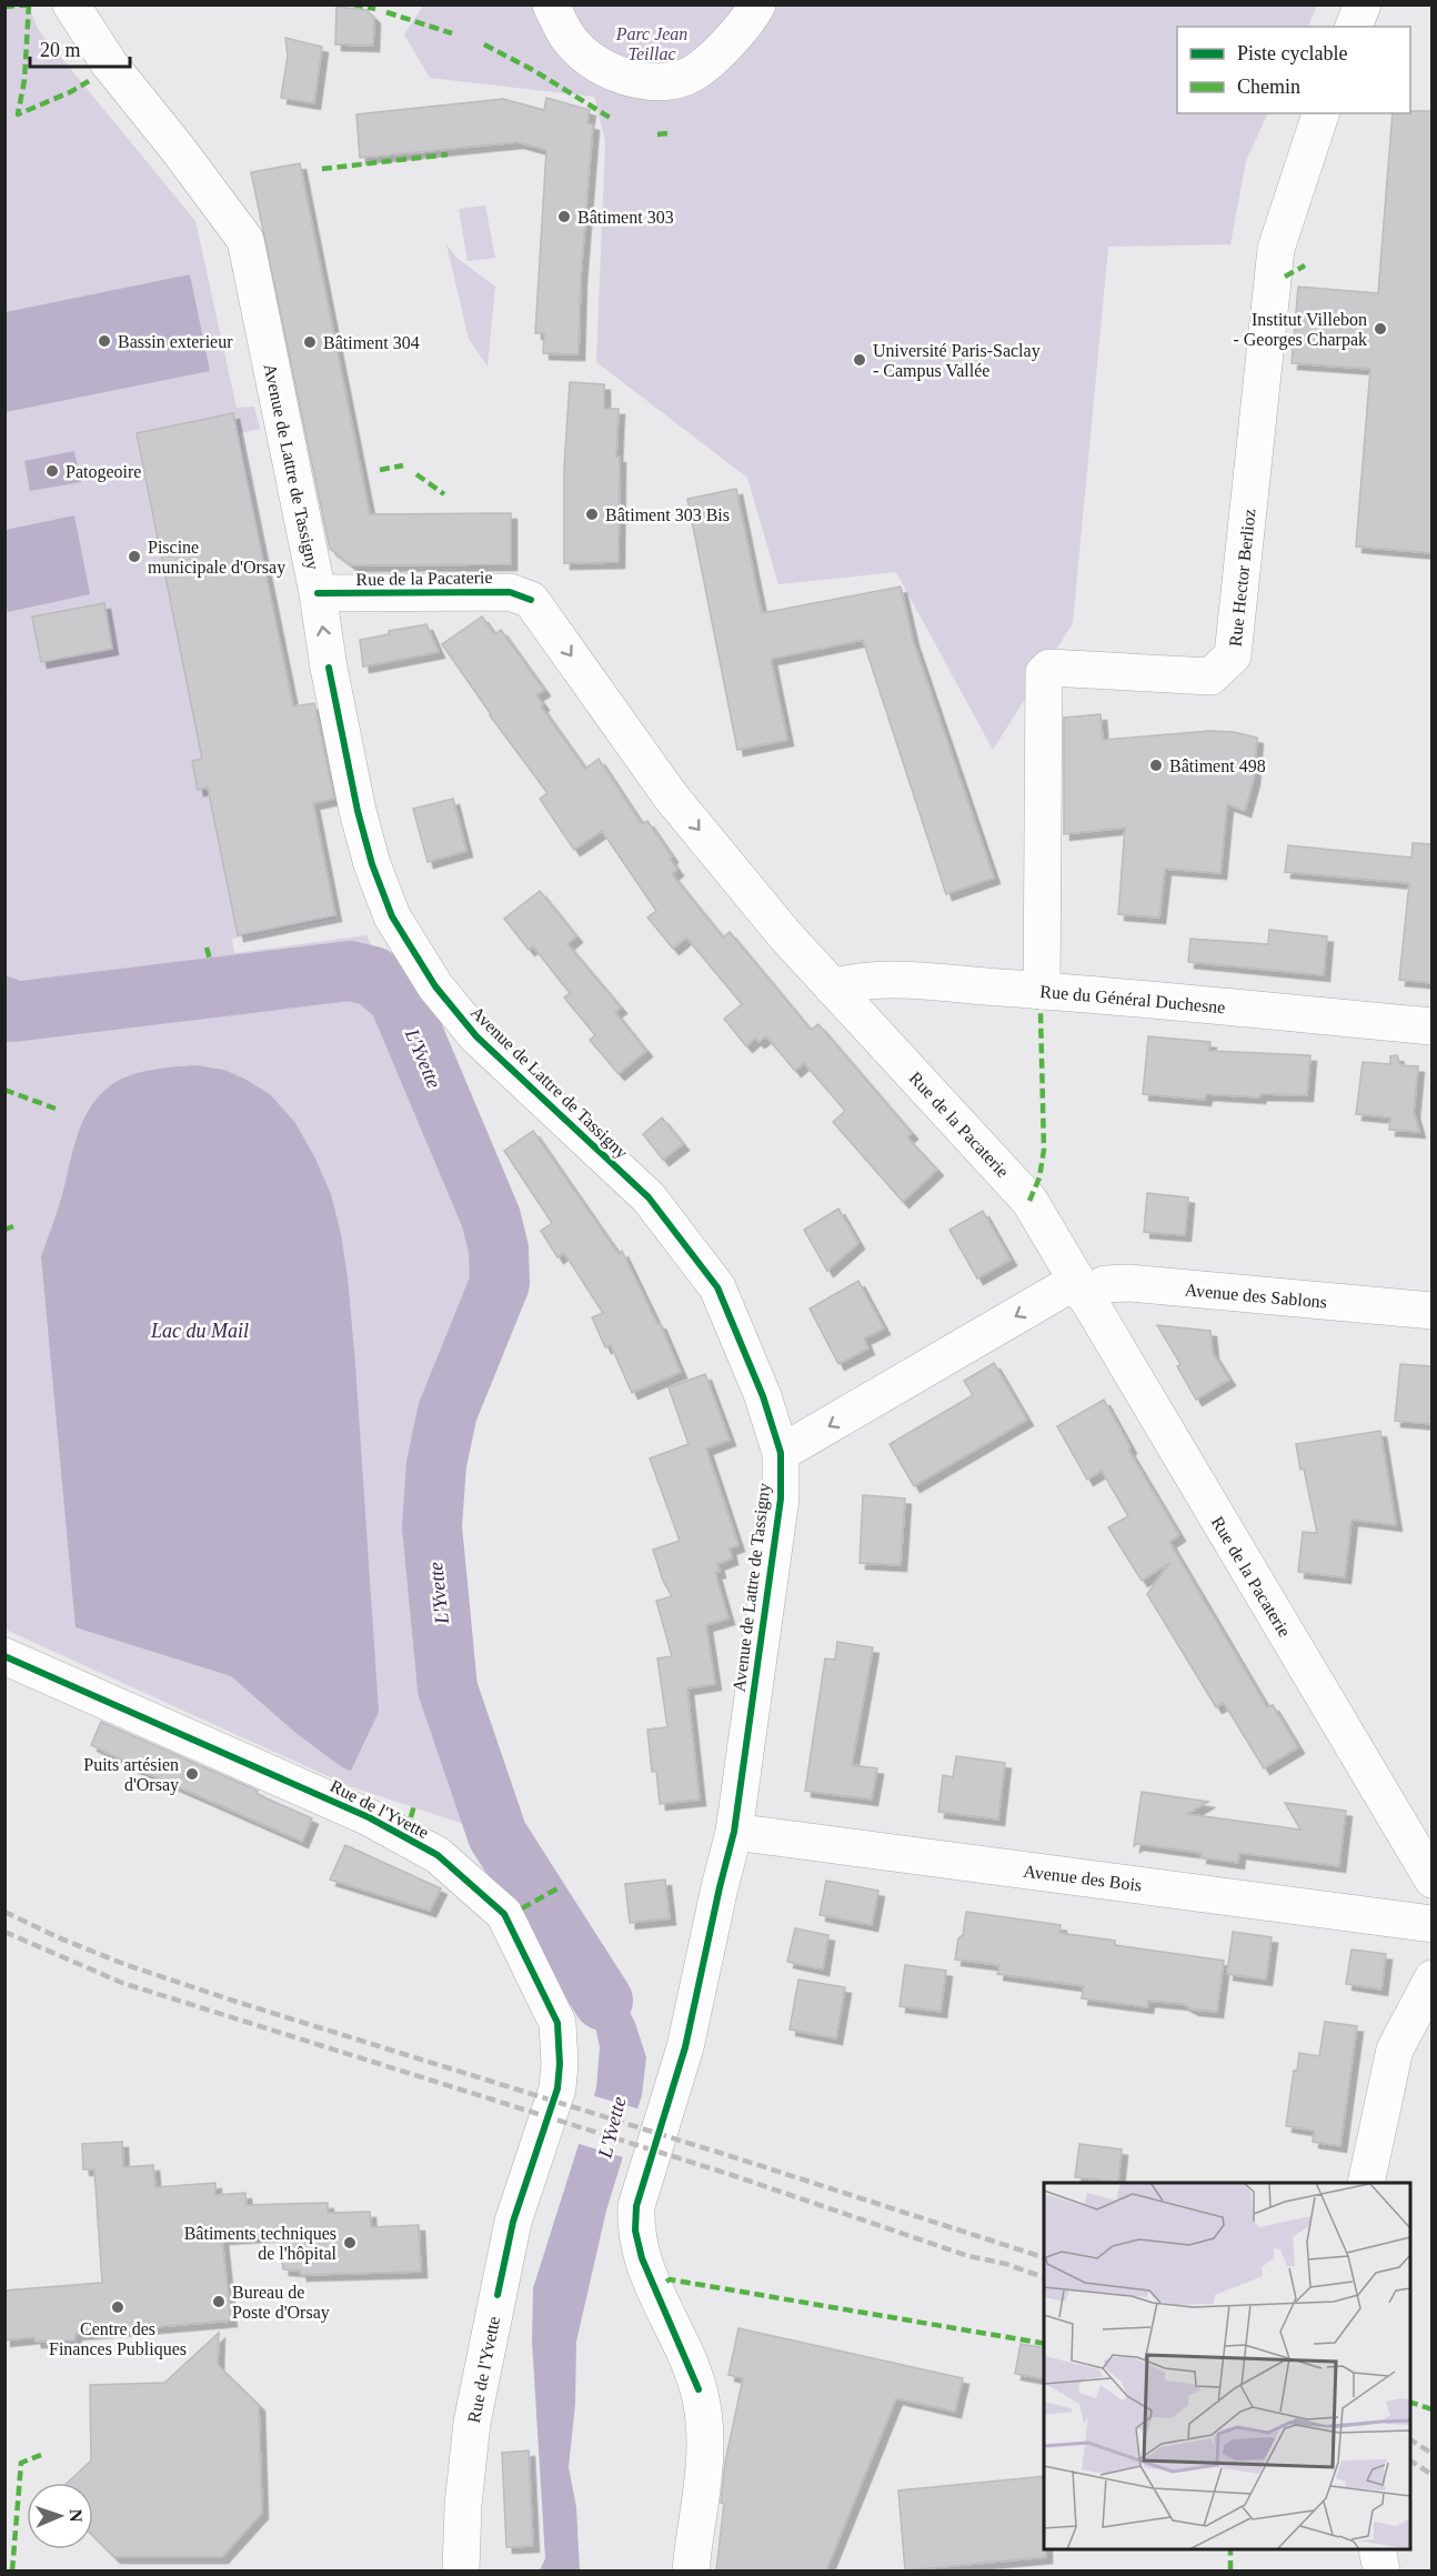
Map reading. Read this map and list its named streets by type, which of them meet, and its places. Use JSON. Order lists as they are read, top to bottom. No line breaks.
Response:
{"streets":{"street":["Avenue de Lattre de Tassigny","Rue de la Pacaterie","Rue Hector Berlioz","Rue du Général Duchesne","Avenue des Sablons","Rue de l'Yvette","Avenue des Bois"]},"crossings":[["Avenue de Lattre de Tassigny","Rue de la Pacaterie"],["Avenue de Lattre de Tassigny","Avenue des Sablons"],["Avenue de Lattre de Tassigny","Avenue des Bois"],["Rue de la Pacaterie","Rue du Général Duchesne"],["Rue de la Pacaterie","Avenue des Sablons"],["Rue Hector Berlioz","Rue du Général Duchesne"]],"one_way":["Rue de la Pacaterie","Avenue des Sablons"],"water":["L'Yvette","Lac du Mail"],"parks":["Parc Jean Teillac"],"places":["Bâtiment 303","Institut Villebon - Georges Charpak","Bassin exterieur","Bâtiment 304","Université Paris-Saclay - Campus Vallée","Patogeoire","Bâtiment 303 Bis","Piscine municipale d'Orsay","Bâtiment 498","Puits artésien d'Orsay","Bâtiments techniques de l'hôpital","Bureau de Poste d'Orsay","Centre des Finances Publiques"],"legend":["Piste cyclable","Chemin"],"scale_bar":"20 m","north":"right"}
